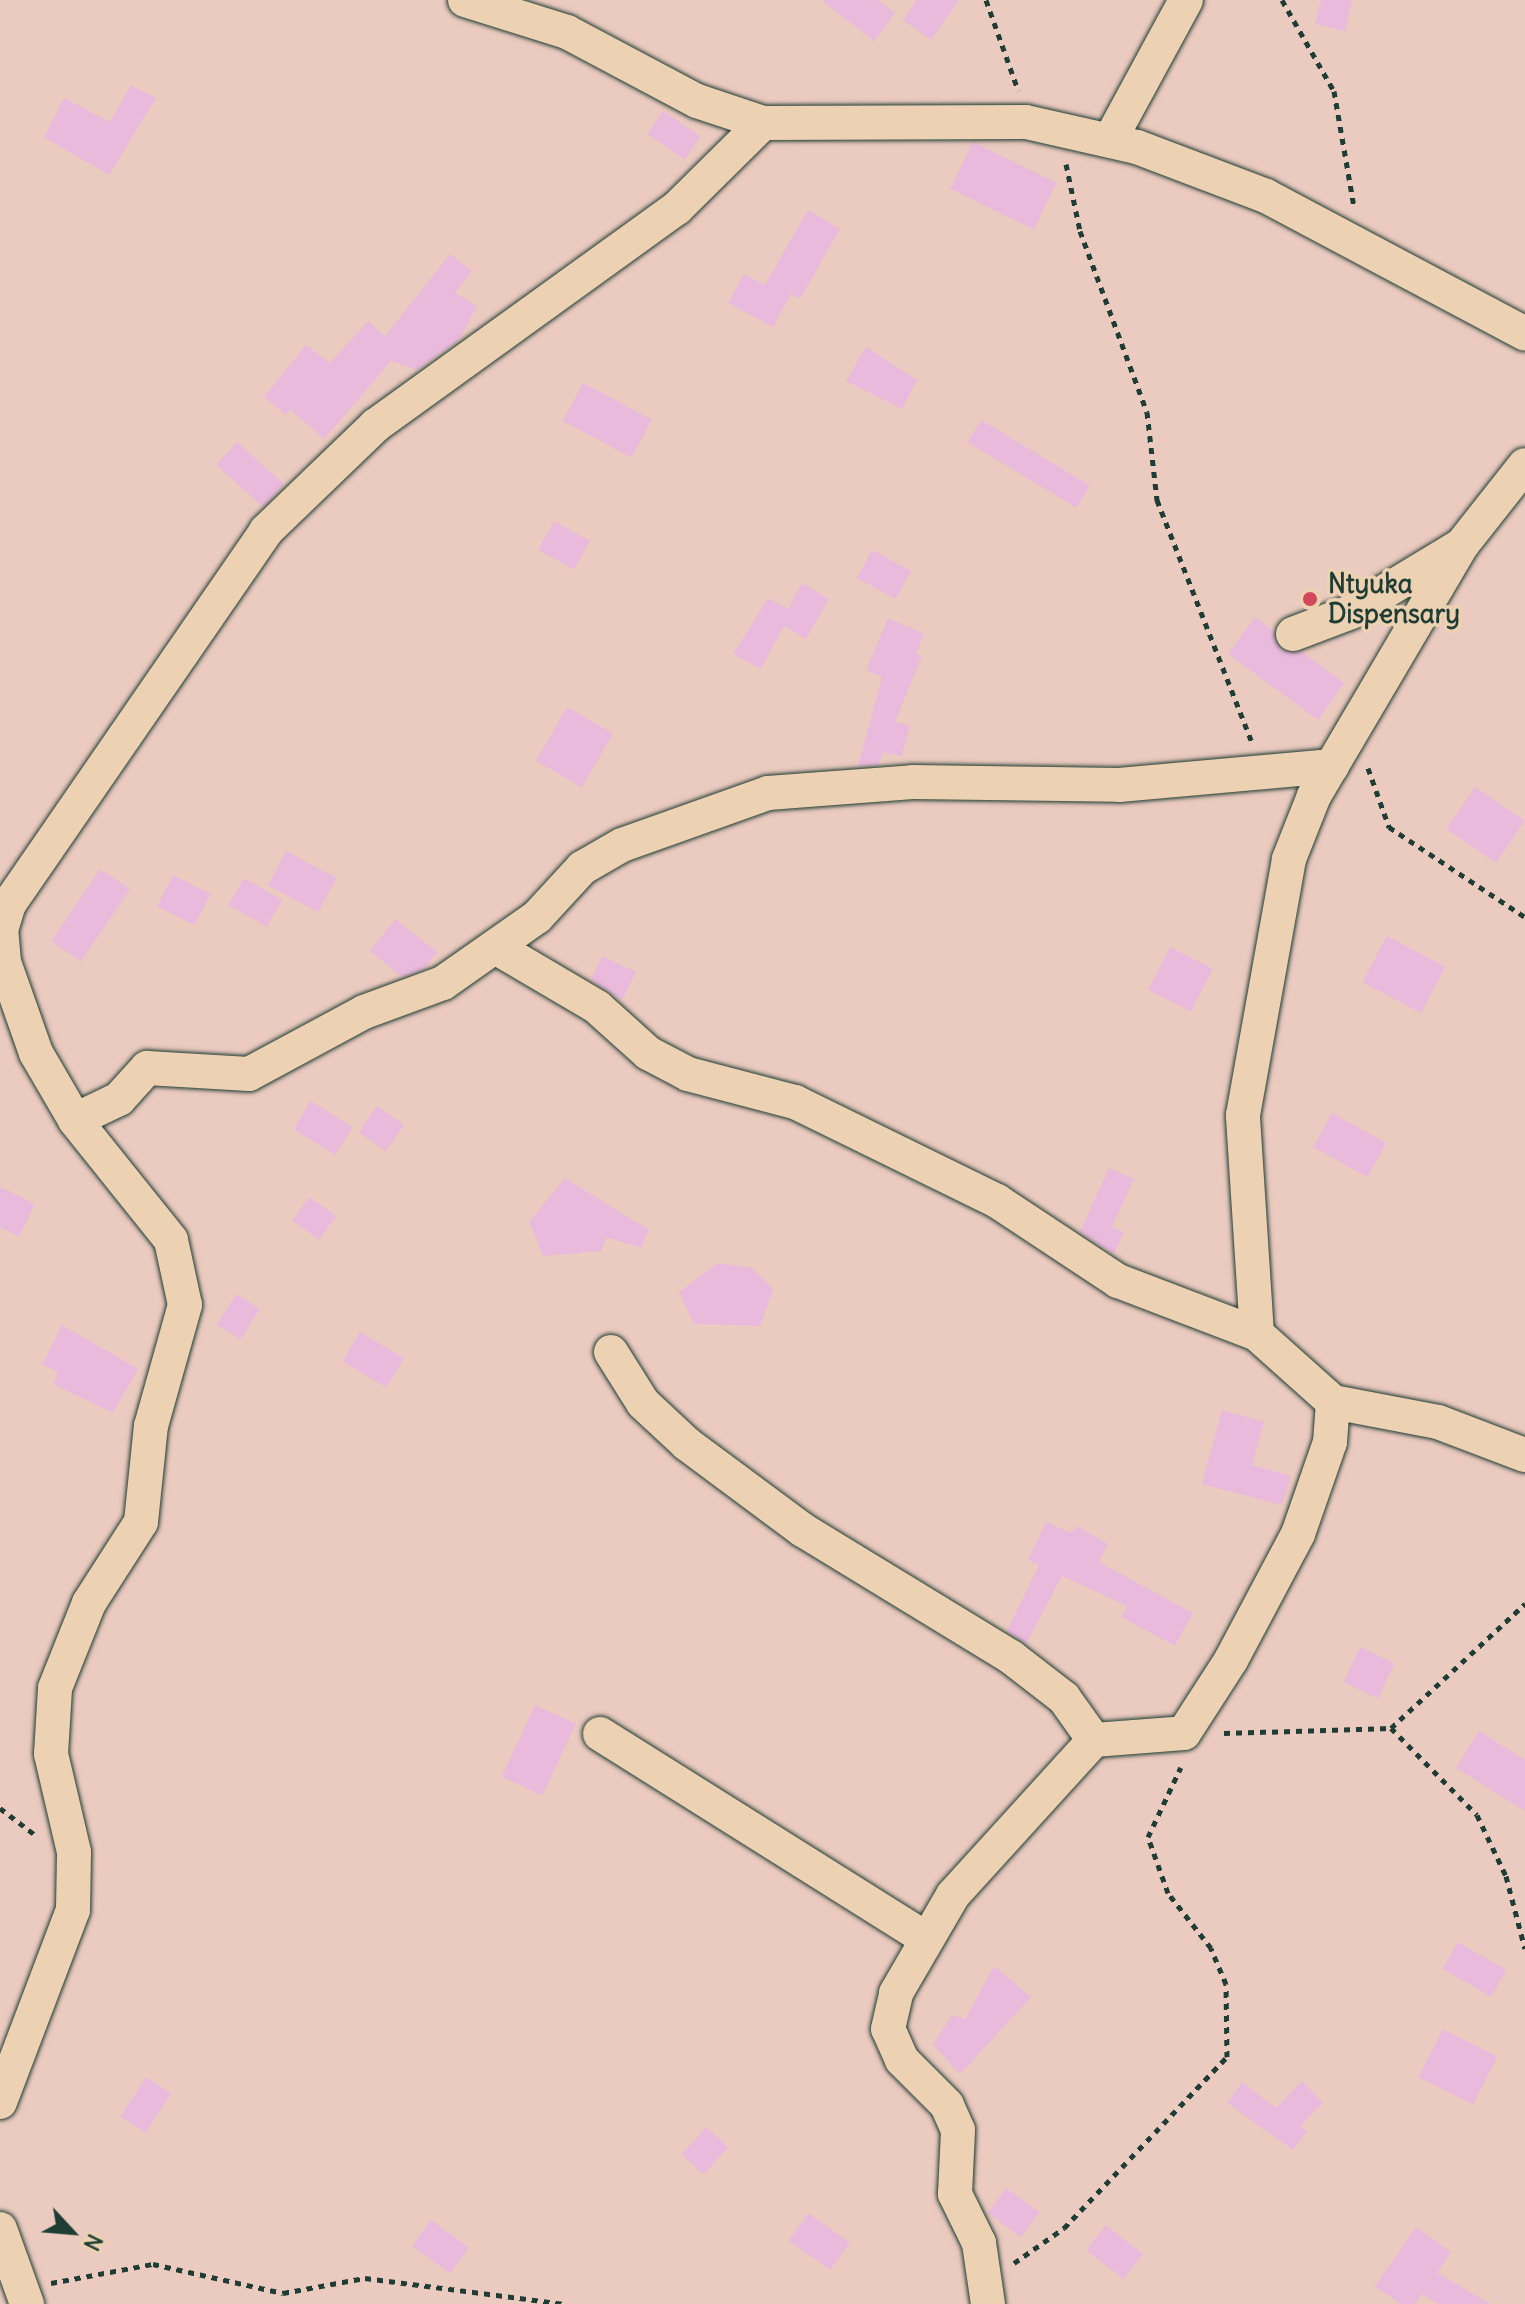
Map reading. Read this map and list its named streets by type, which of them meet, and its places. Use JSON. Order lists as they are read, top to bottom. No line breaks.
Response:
{"places":["Ntyuka Dispensary"],"north":"bottom right"}
